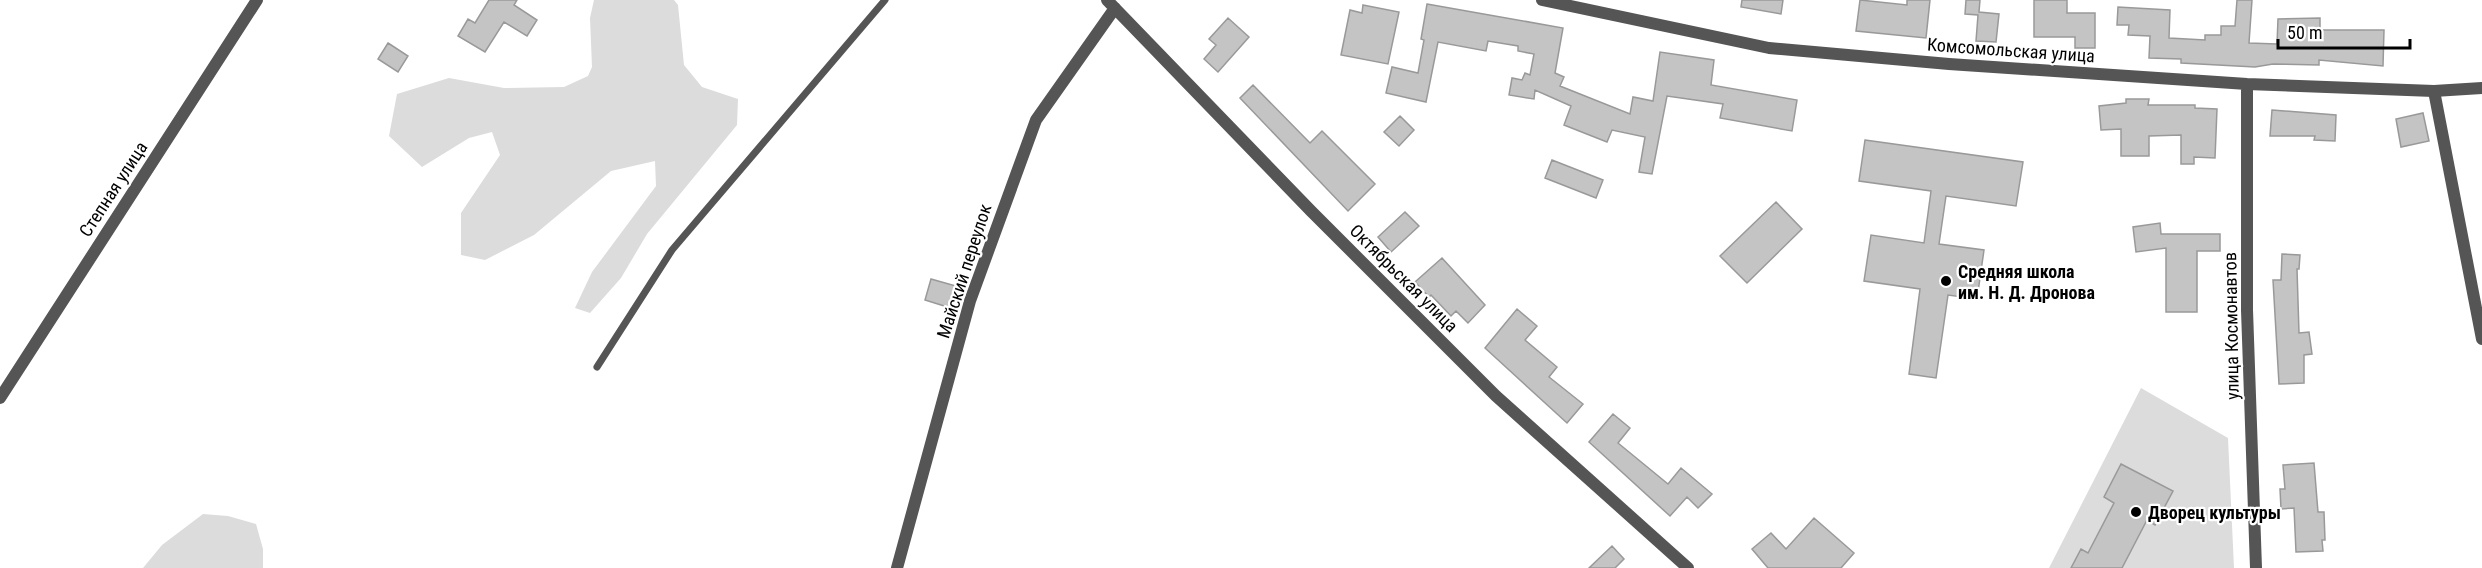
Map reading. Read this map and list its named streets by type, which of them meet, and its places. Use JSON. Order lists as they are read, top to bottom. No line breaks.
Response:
{"streets":{"street":["Комсомольская улица","Степная улица","Майский переулок","Октябрьская улица","улица Космонавтов"]},"crossings":[["Комсомольская улица","улица Космонавтов"],["Майский переулок","Октябрьская улица"]],"places":["Средняя школа им. Н. Д. Дронова","Дворец культуры"],"scale_bar":"50 m"}
